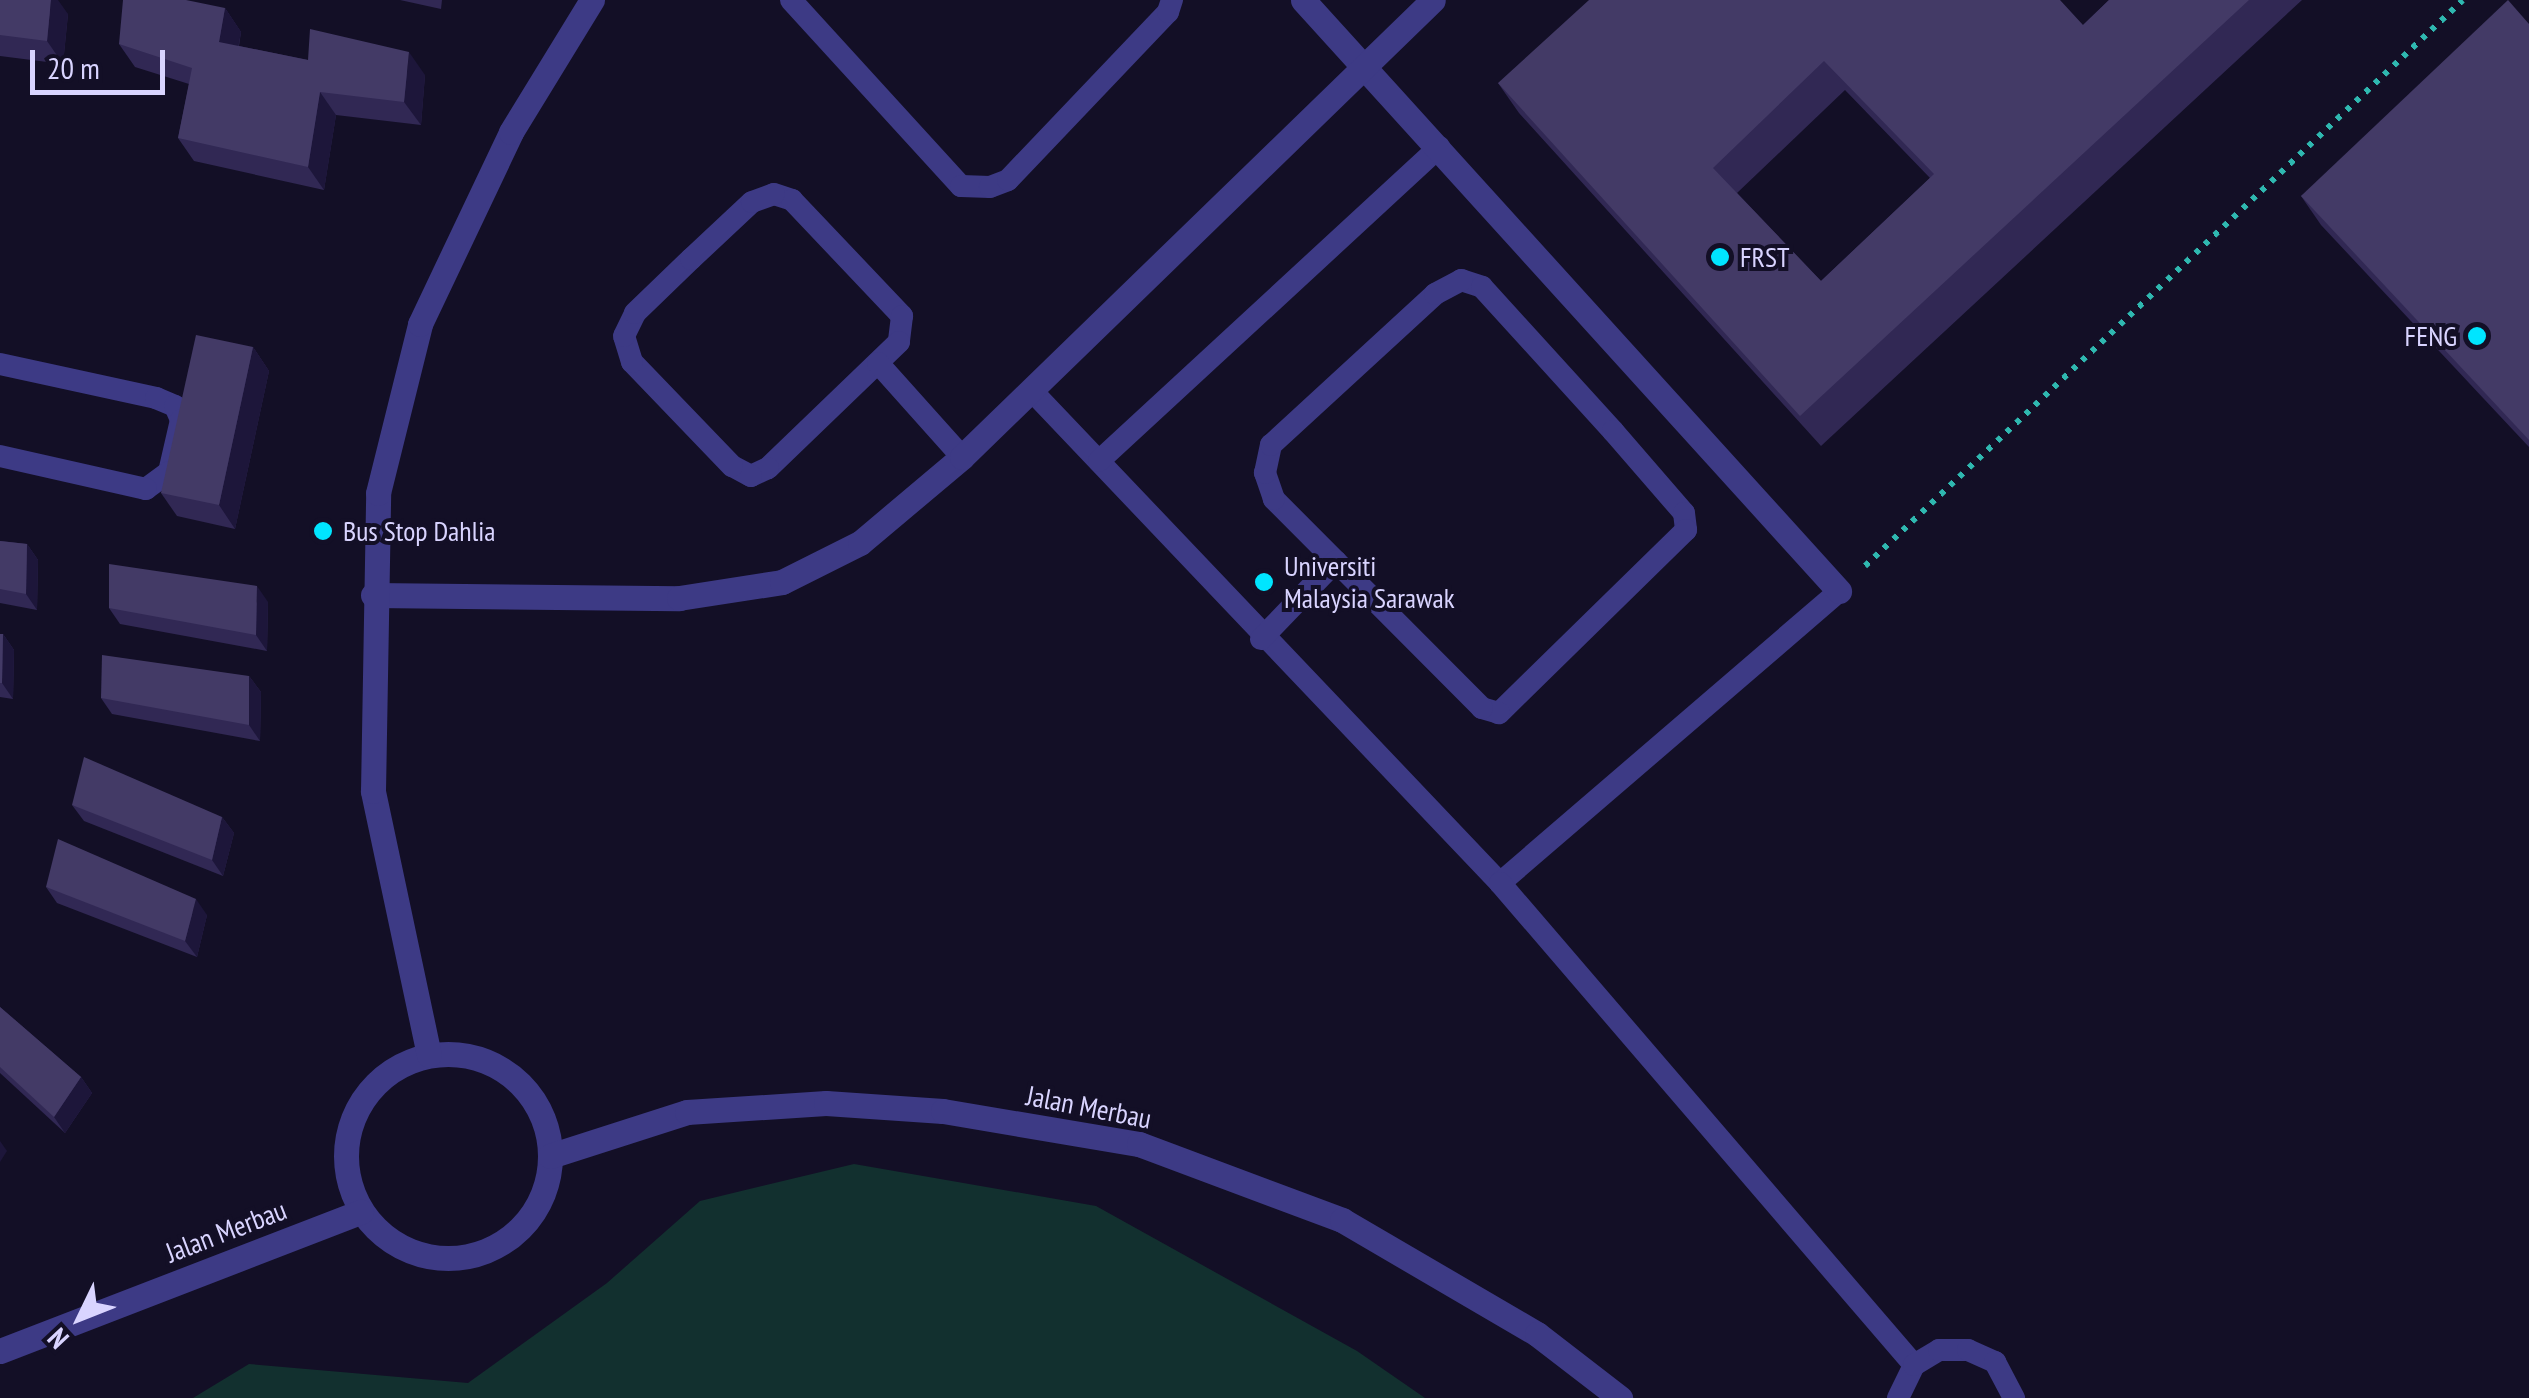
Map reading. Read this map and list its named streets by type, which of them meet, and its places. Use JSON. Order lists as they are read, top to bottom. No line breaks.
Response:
{"streets":{"street":["Jalan Merbau"]},"places":["FRST","FENG","Bus Stop Dahlia","Universiti Malaysia Sarawak"],"scale_bar":"20 m","north":"bottom left"}
